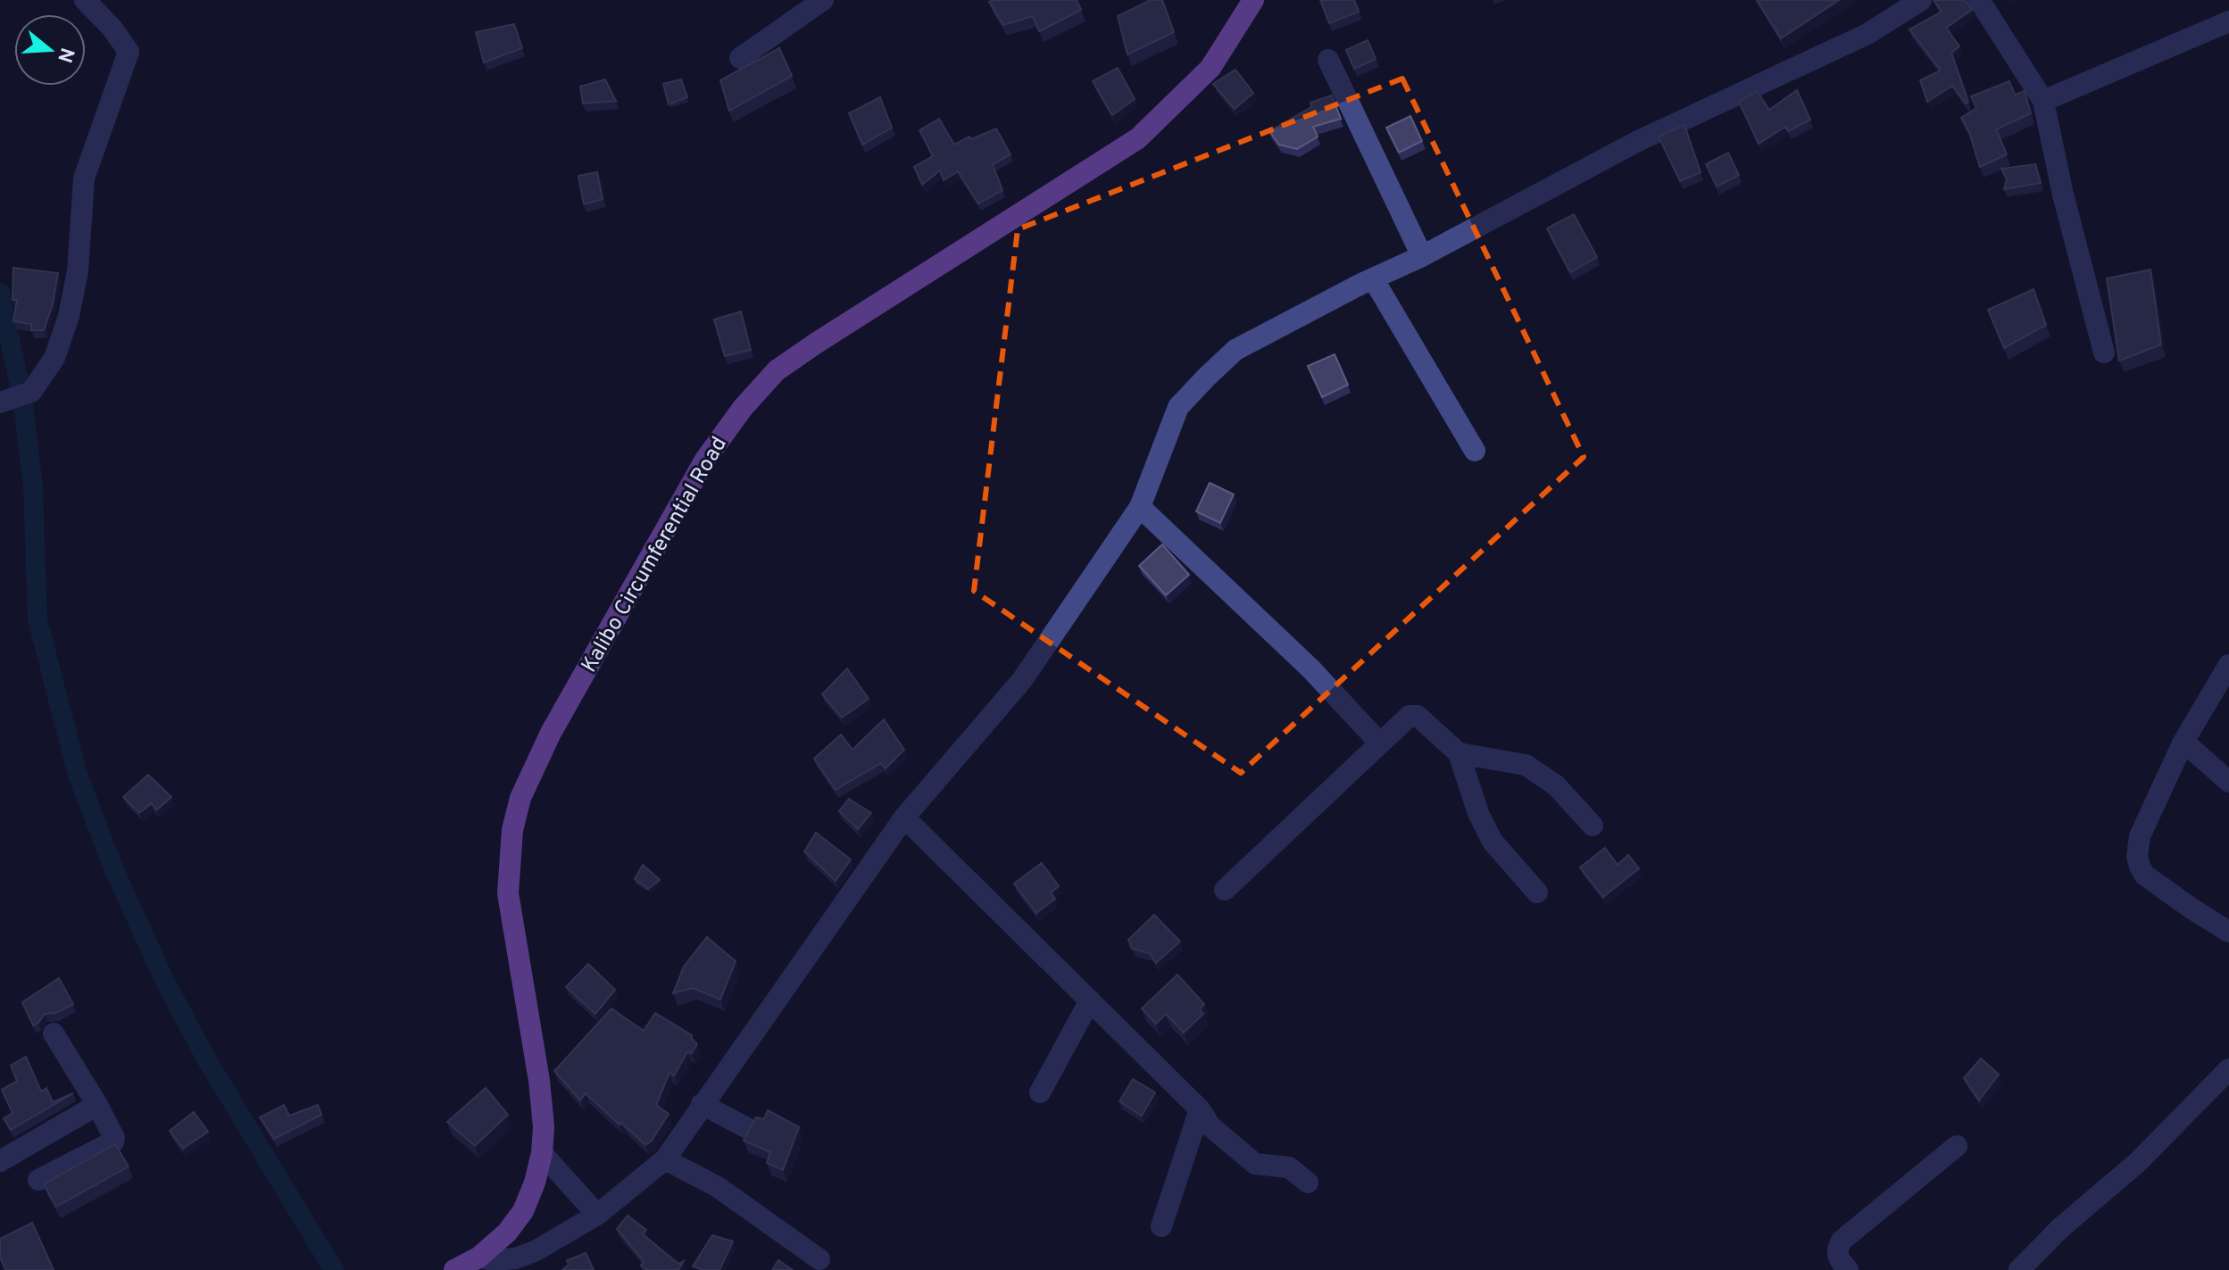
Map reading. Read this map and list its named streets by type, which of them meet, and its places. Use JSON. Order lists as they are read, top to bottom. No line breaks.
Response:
{"streets":{"main road":["Kalibo Circumferential Road"]},"north":"right"}
